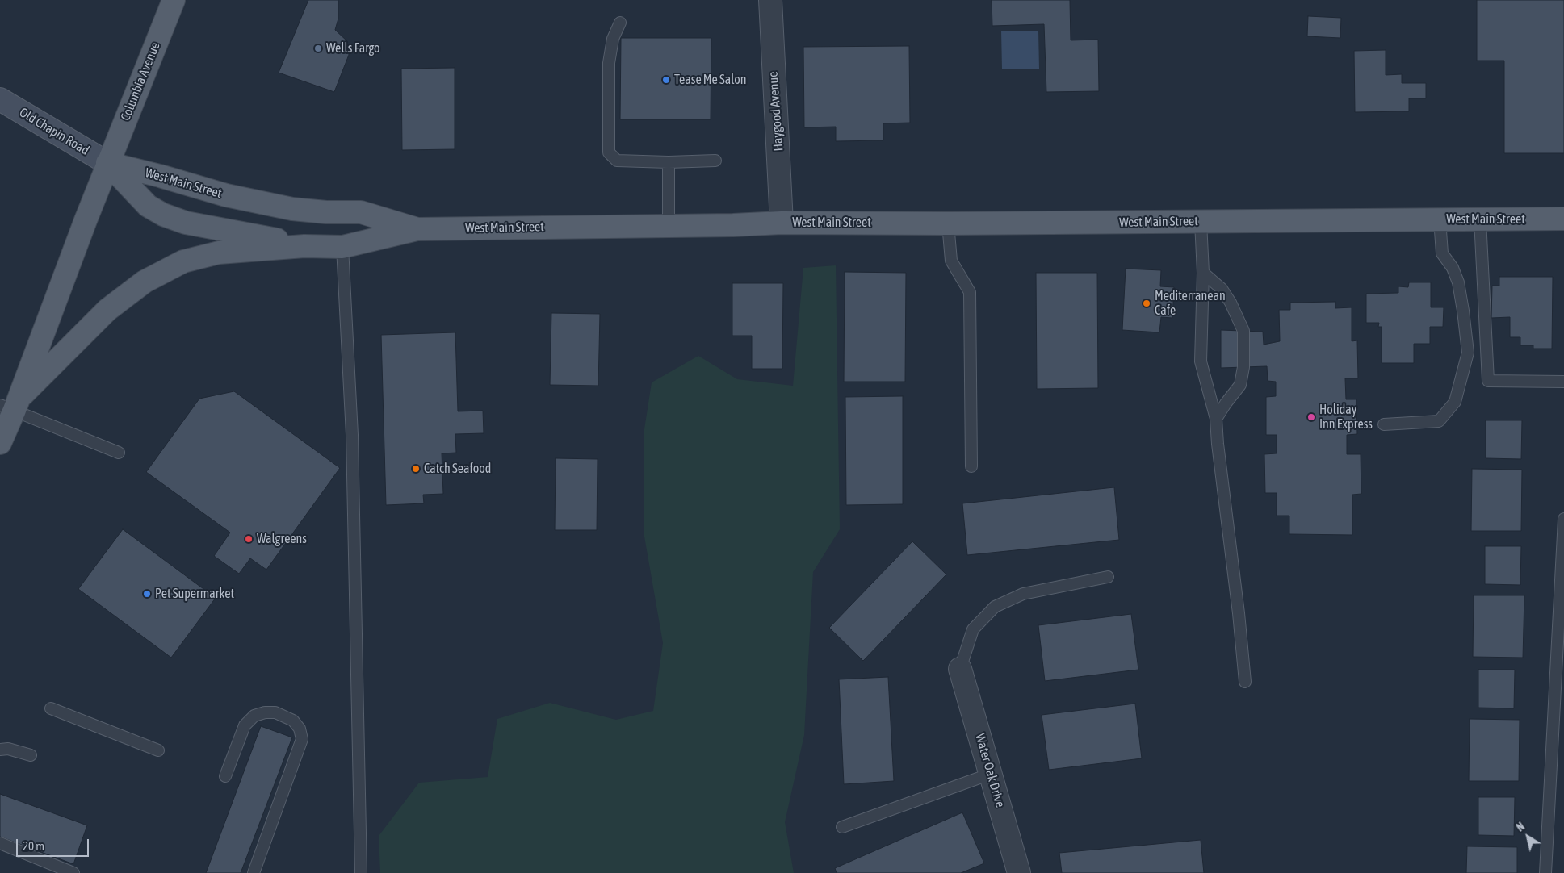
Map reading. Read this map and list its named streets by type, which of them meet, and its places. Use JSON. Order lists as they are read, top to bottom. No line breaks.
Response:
{"streets":{"main road":["Columbia Avenue","West Main Street"],"street":["Haygood Avenue","Old Chapin Road","Water Oak Drive"]},"crossings":[["Columbia Avenue","Old Chapin Road"],["Columbia Avenue","West Main Street"],["Haygood Avenue","West Main Street"],["Old Chapin Road","West Main Street"]],"places":["Wells Fargo","Tease Me Salon","Mediterranean Cafe","Holiday Inn Express","Catch Seafood","Walgreens","Pet Supermarket"],"scale_bar":"20 m","north":"top left"}
